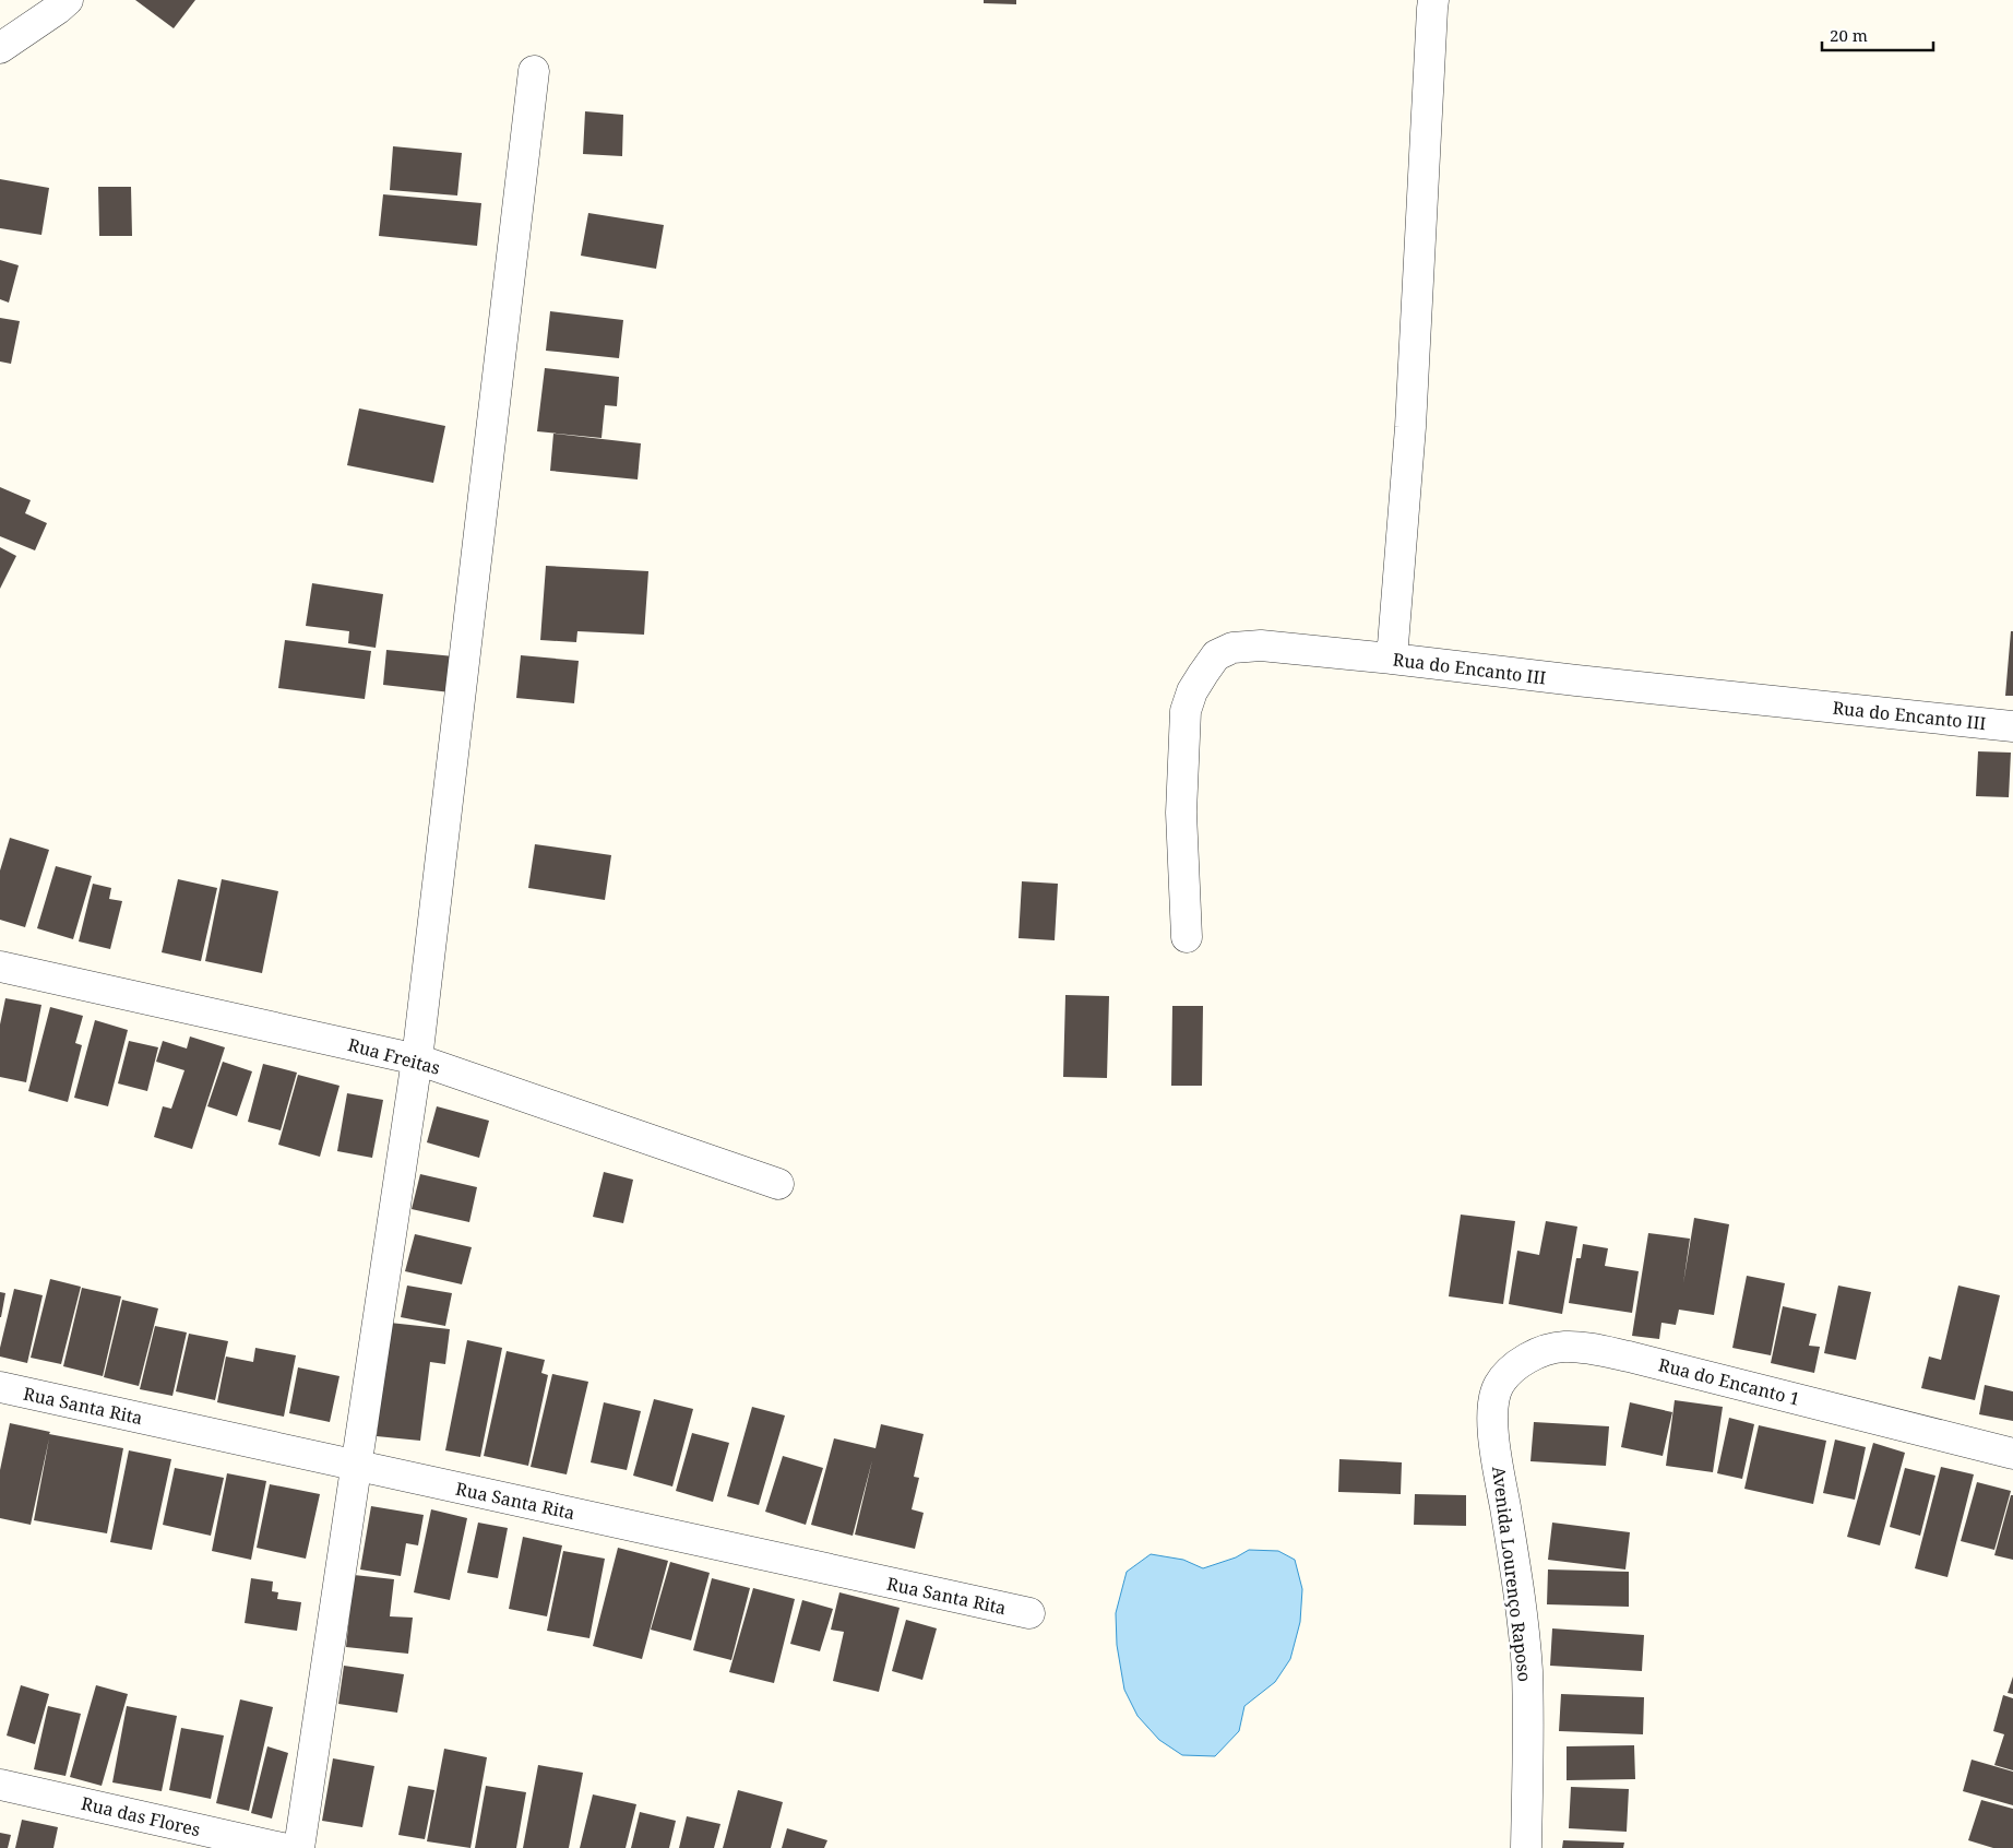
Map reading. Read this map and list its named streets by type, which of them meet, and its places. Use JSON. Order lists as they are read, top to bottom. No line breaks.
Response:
{"streets":{"street":["Rua do Encanto III","Rua Freitas","Rua do Encanto 1","Rua Santa Rita","Avenida Lourenço Raposo","Rua das Flores"]},"crossings":[["Rua do Encanto 1","Avenida Lourenço Raposo"]],"scale_bar":"20 m"}
